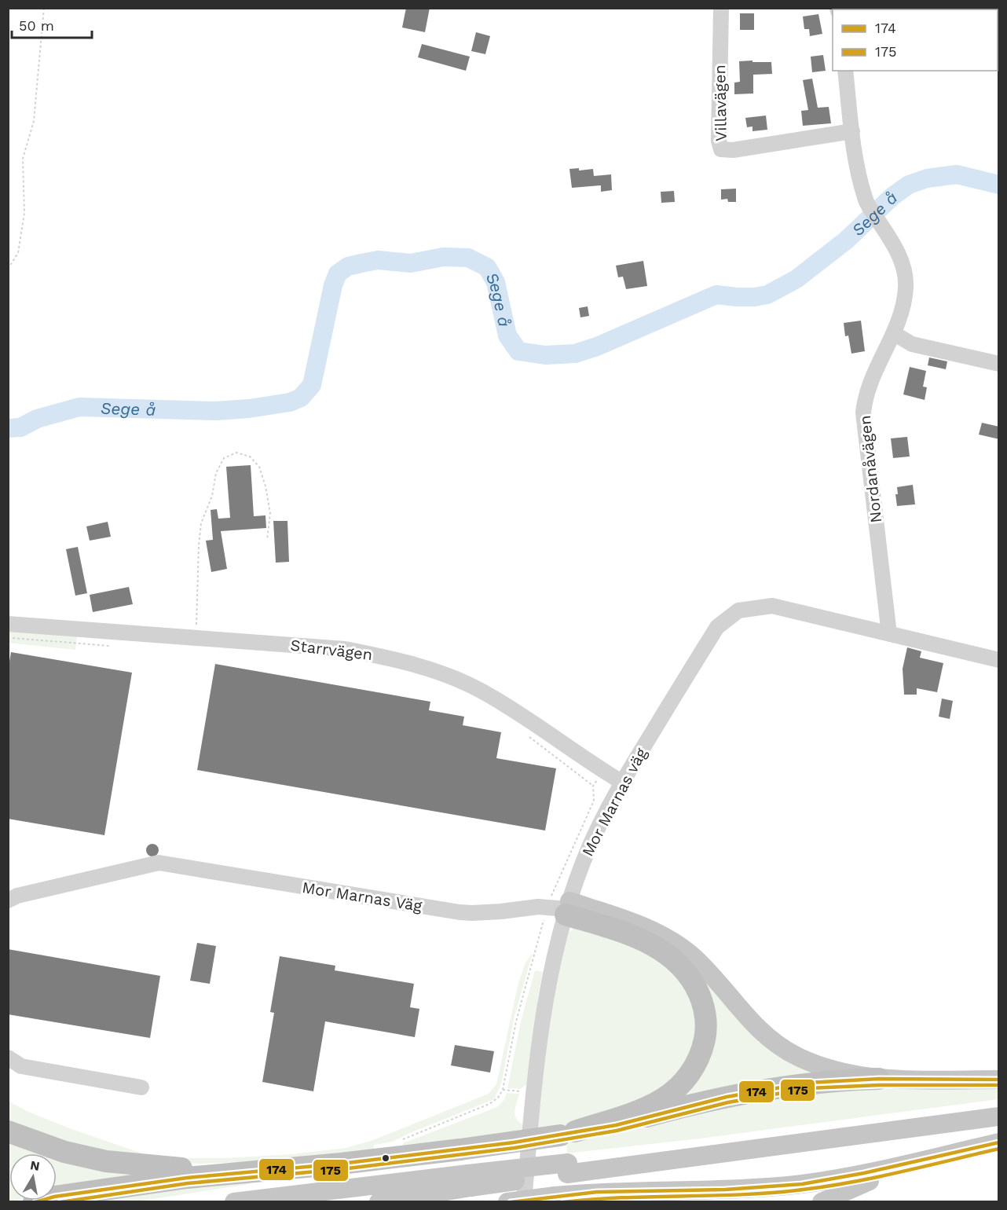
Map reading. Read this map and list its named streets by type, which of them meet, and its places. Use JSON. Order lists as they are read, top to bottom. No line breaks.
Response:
{"streets":{"street":["Villavägen","Nordanåvägen","Starrvägen","Mor Marnas väg","Mor Marnas Väg"]},"crossings":[["Villavägen","Nordanåvägen"],["Nordanåvägen","Mor Marnas väg"],["Starrvägen","Mor Marnas väg"],["Mor Marnas väg","Mor Marnas Väg"]],"water":["Sege å"],"lines":["transit line 174","transit line 175"],"legend":["174","175"],"scale_bar":"50 m","north":"top"}
